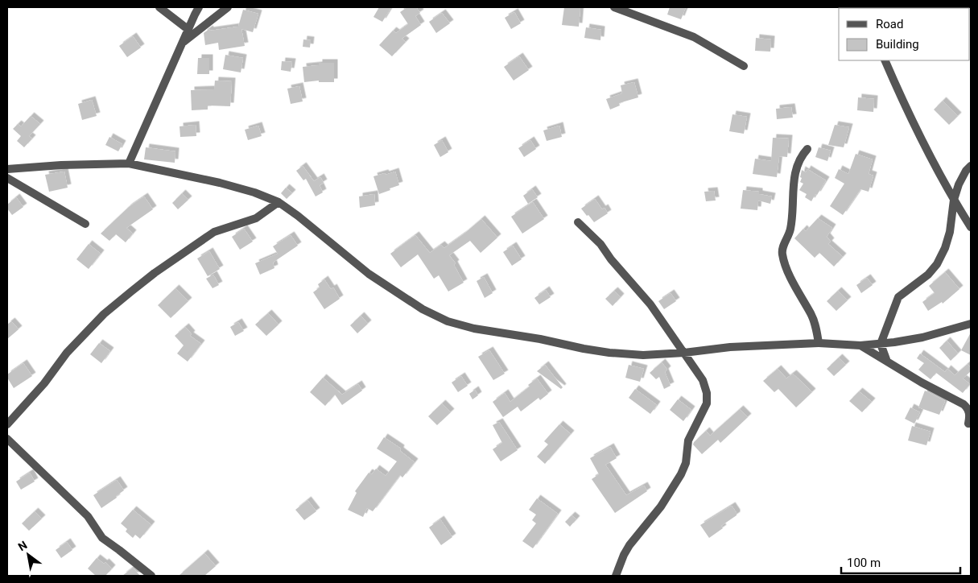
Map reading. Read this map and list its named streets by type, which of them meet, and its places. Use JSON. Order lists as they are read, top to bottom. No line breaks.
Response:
{"legend":["Road","Building"],"scale_bar":"100 m","north":"top left"}
